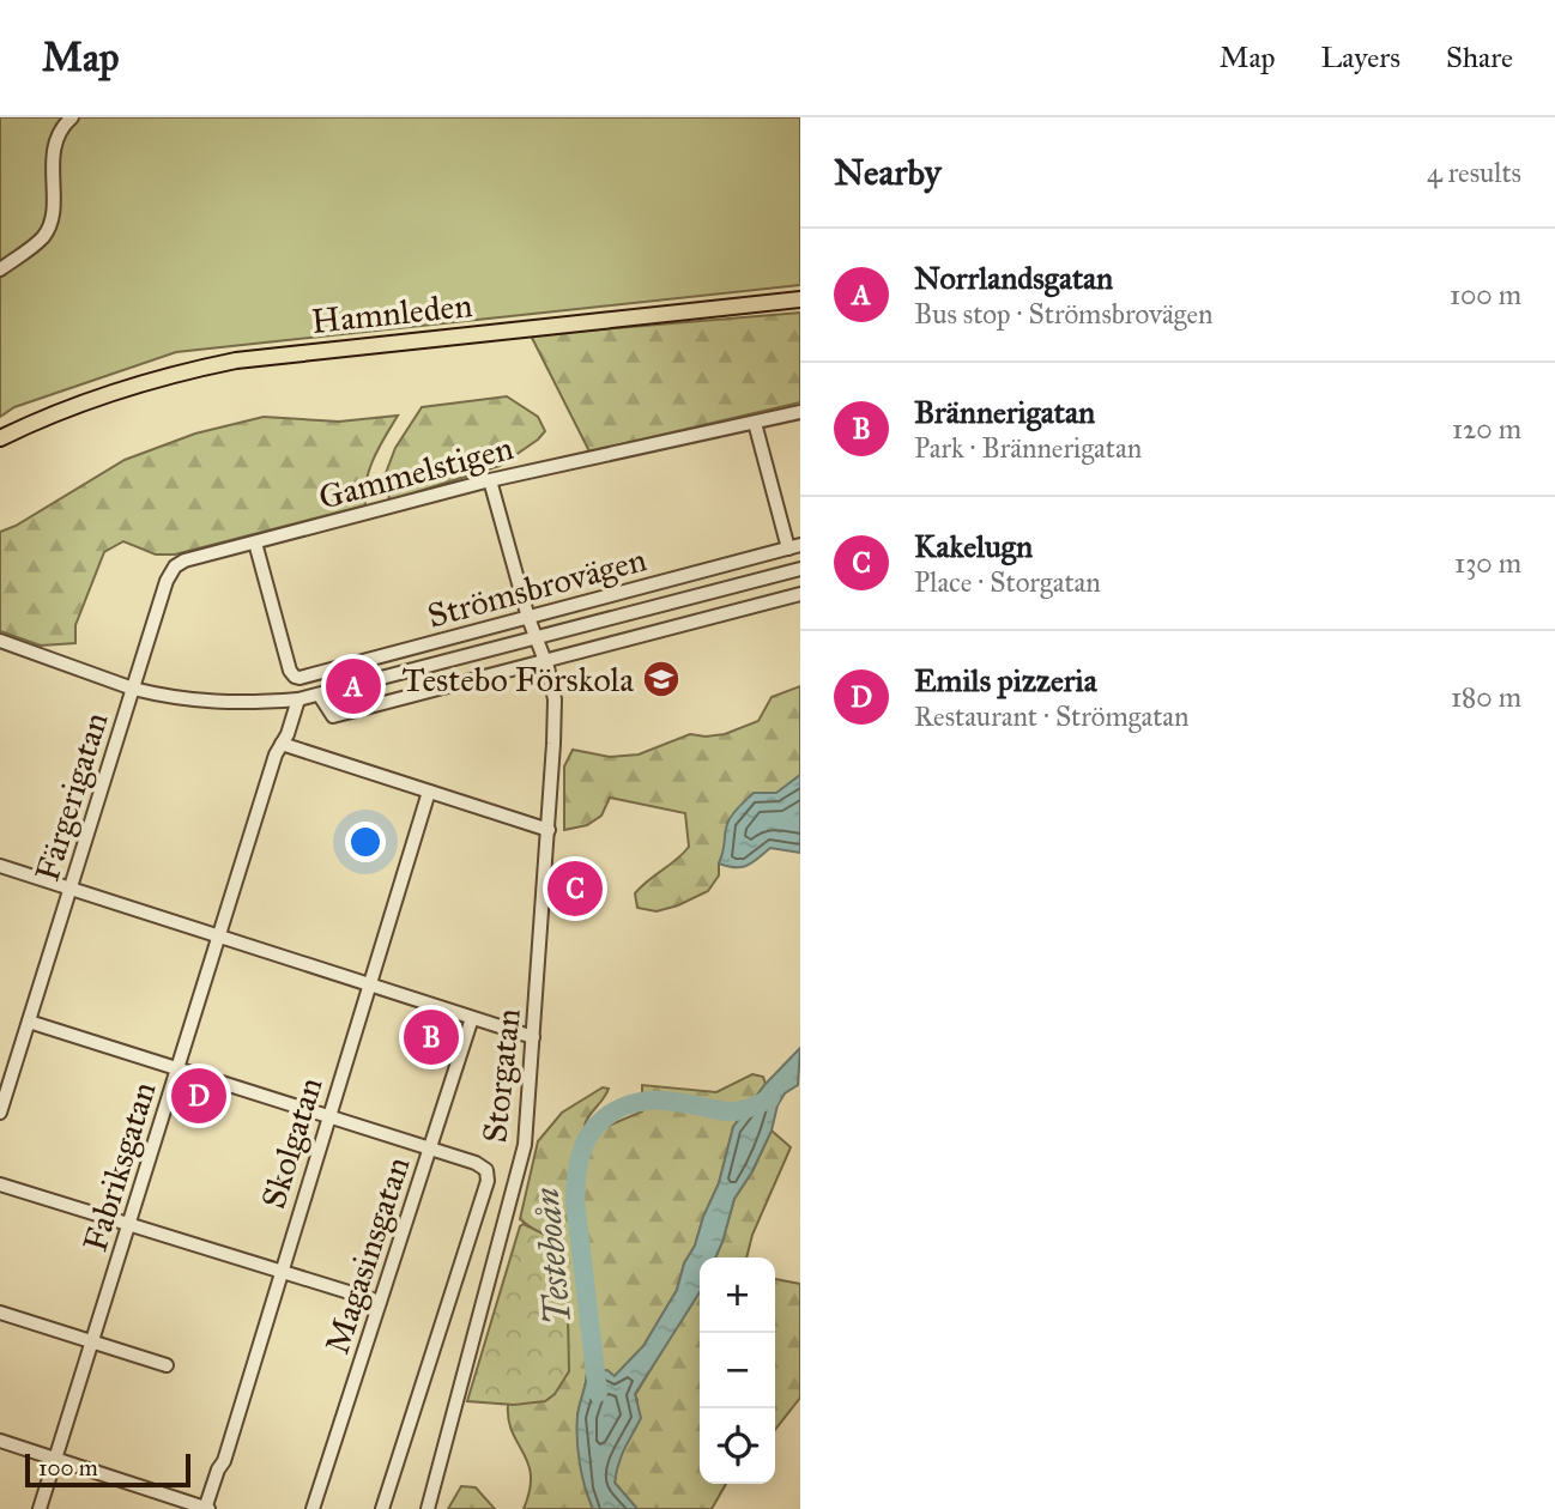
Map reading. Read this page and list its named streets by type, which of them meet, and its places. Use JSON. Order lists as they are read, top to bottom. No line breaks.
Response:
{"streets":{"main road":["Hamnleden"],"street":["Gammelstigen","Strömsbrovägen","Färgerigatan","Storgatan","Skolgatan","Fabriksgatan","Magasinsgatan"]},"crossings":[["Gammelstigen","Strömsbrovägen"],["Gammelstigen","Färgerigatan"],["Gammelstigen","Storgatan"],["Strömsbrovägen","Färgerigatan"],["Strömsbrovägen","Storgatan"],["Strömsbrovägen","Fabriksgatan"]],"water":["Testeboån"],"places":{"school or university":["Testebo Förskola"]},"scale_bar":"100 m","page":{"header":"Map","nav":["Map","Layers","Share"],"heading":["Nearby","4 results"],"list":[{"mark":"A","name":"Norrlandsgatan","note":"Bus stop · Strömsbrovägen","value":"100 m"},{"mark":"B","name":"Brännerigatan","note":"Park · Brännerigatan","value":"120 m"},{"mark":"C","name":"Kakelugn","note":"Place · Storgatan","value":"130 m"},{"mark":"D","name":"Emils pizzeria","note":"Restaurant · Strömgatan","value":"180 m"}],"pins":["A","C","B","D"],"map_buttons":["+","−"],"scale":"100 m"}}
